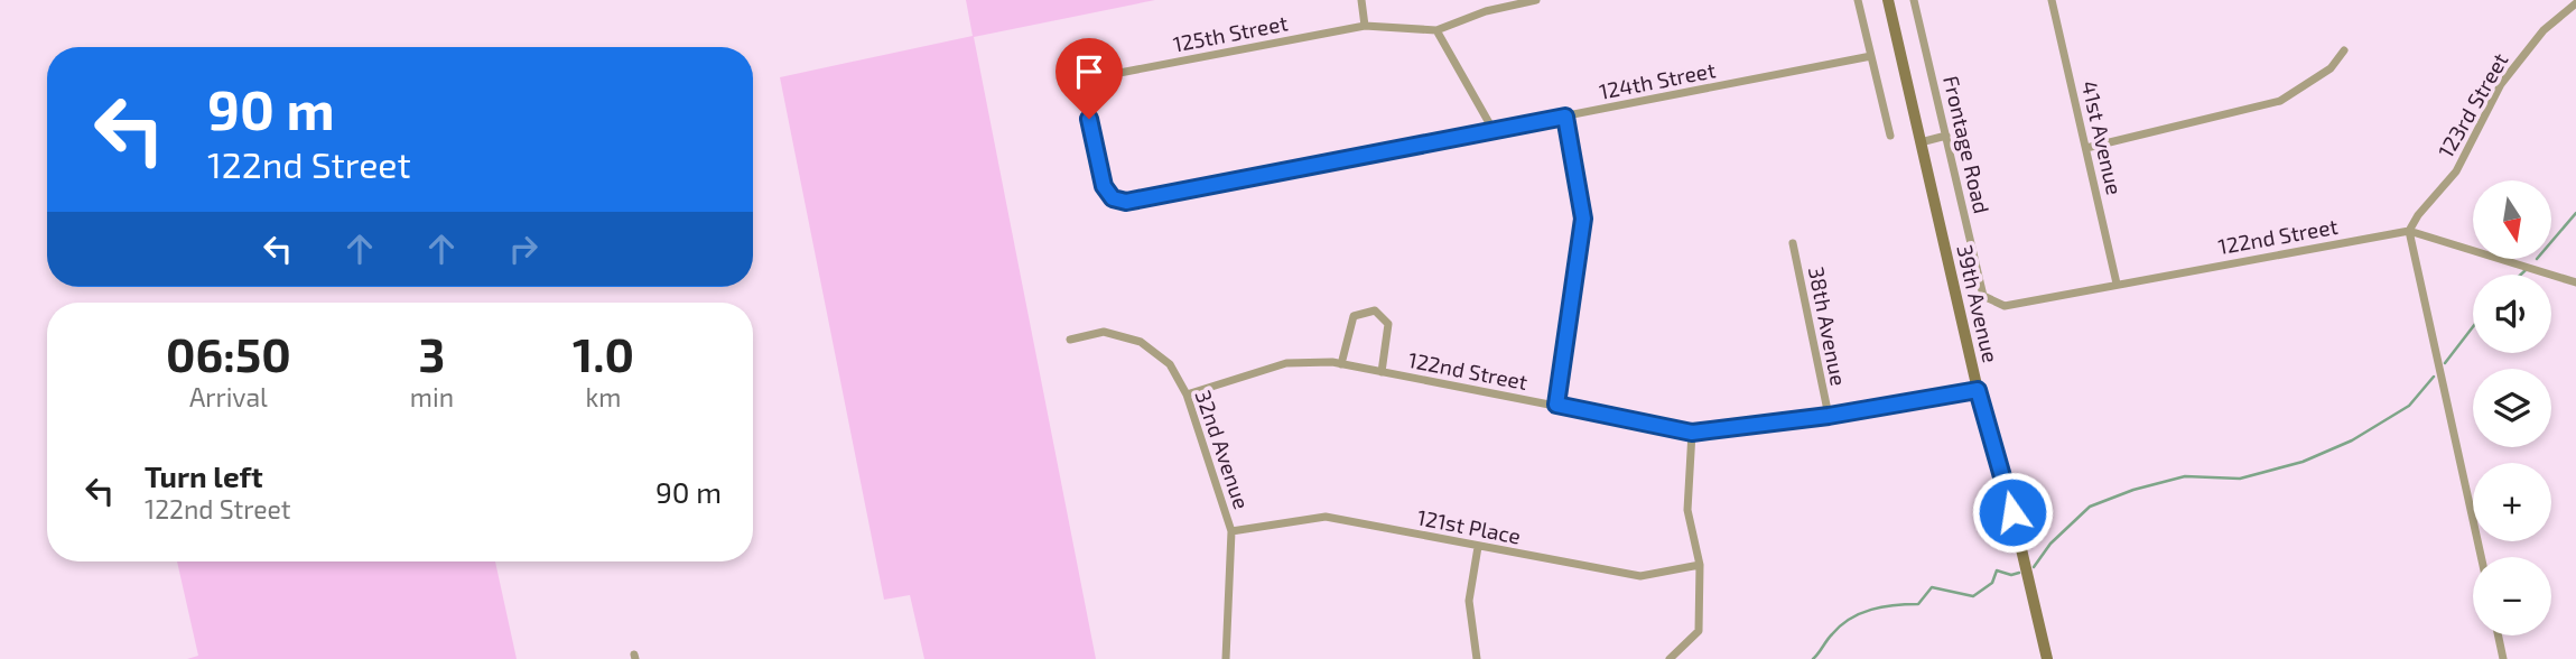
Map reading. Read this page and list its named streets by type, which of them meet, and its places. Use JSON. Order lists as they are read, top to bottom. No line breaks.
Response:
{"streets":{"main road":["39th Avenue"],"street":["125th Street","124th Street","123rd Street","41st Avenue","Frontage Road","122nd Street","38th Avenue","32nd Avenue","121st Place"]},"crossings":[["125th Street","124th Street"],["123rd Street","122nd Street"],["41st Avenue","122nd Street"],["Frontage Road","122nd Street"],["122nd Street","39th Avenue"],["122nd Street","38th Avenue"],["122nd Street","32nd Avenue"],["32nd Avenue","121st Place"]],"north":"bottom","page":{"turn":["90 m","122nd Street"],"map_buttons":["+","−"],"eta":["06:50","Arrival","3","min","1.0","km"],"list":[{"name":"Turn left","note":"122nd Street","value":"90 m"}]}}
